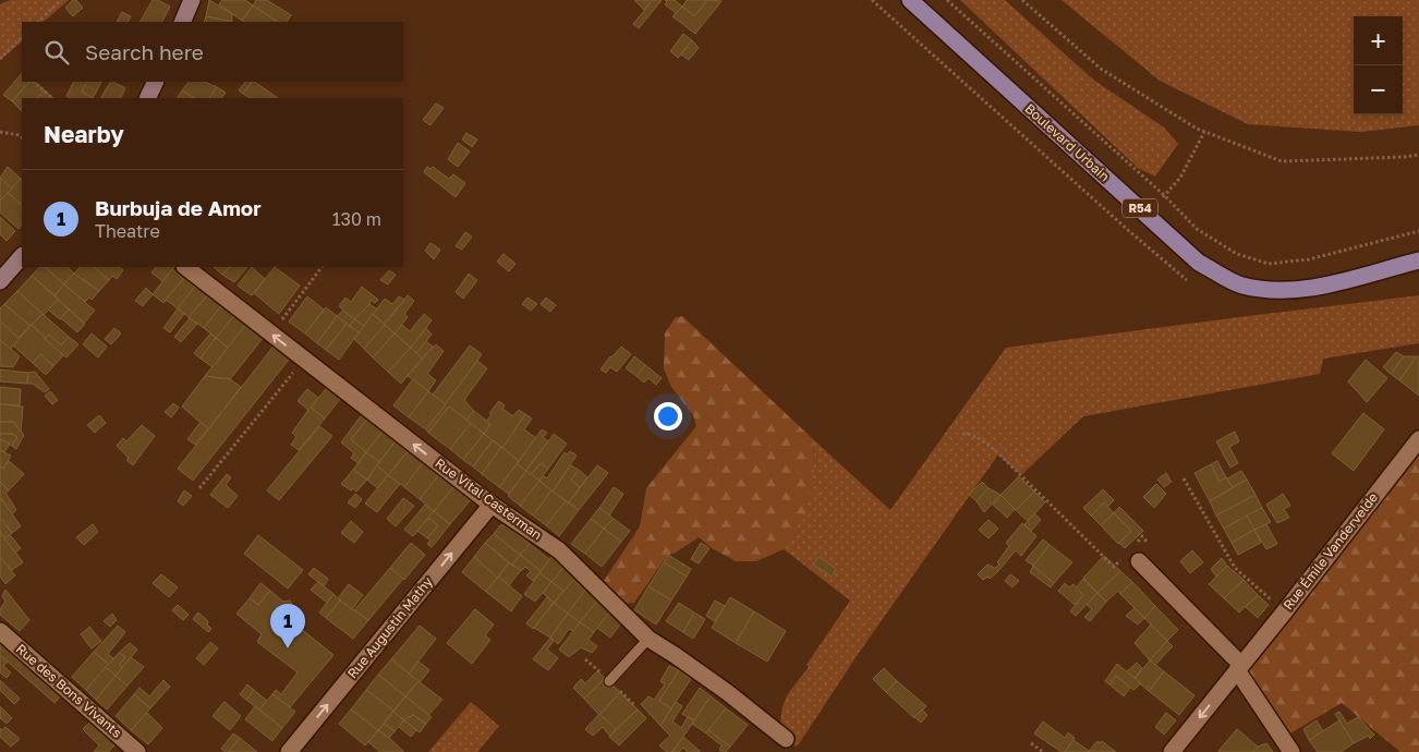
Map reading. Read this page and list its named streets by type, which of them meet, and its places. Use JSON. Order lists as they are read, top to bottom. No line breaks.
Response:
{"streets":{"main road":["Boulevard Urbain","R54"],"street":["Rue Vital Casterman","Rue Émile Vandervelde","Rue Augustin Mathy","Rue des Bons Vivants"]},"crossings":[["Rue Vital Casterman","Rue Augustin Mathy"]],"one_way":["Rue Vital Casterman","Rue Augustin Mathy"],"page":{"map_buttons":["+","−"],"search":"Search here","heading":"Nearby","list":[{"mark":"1","name":"Burbuja de Amor","note":"Theatre","value":"130 m"}],"pins":"1"}}
